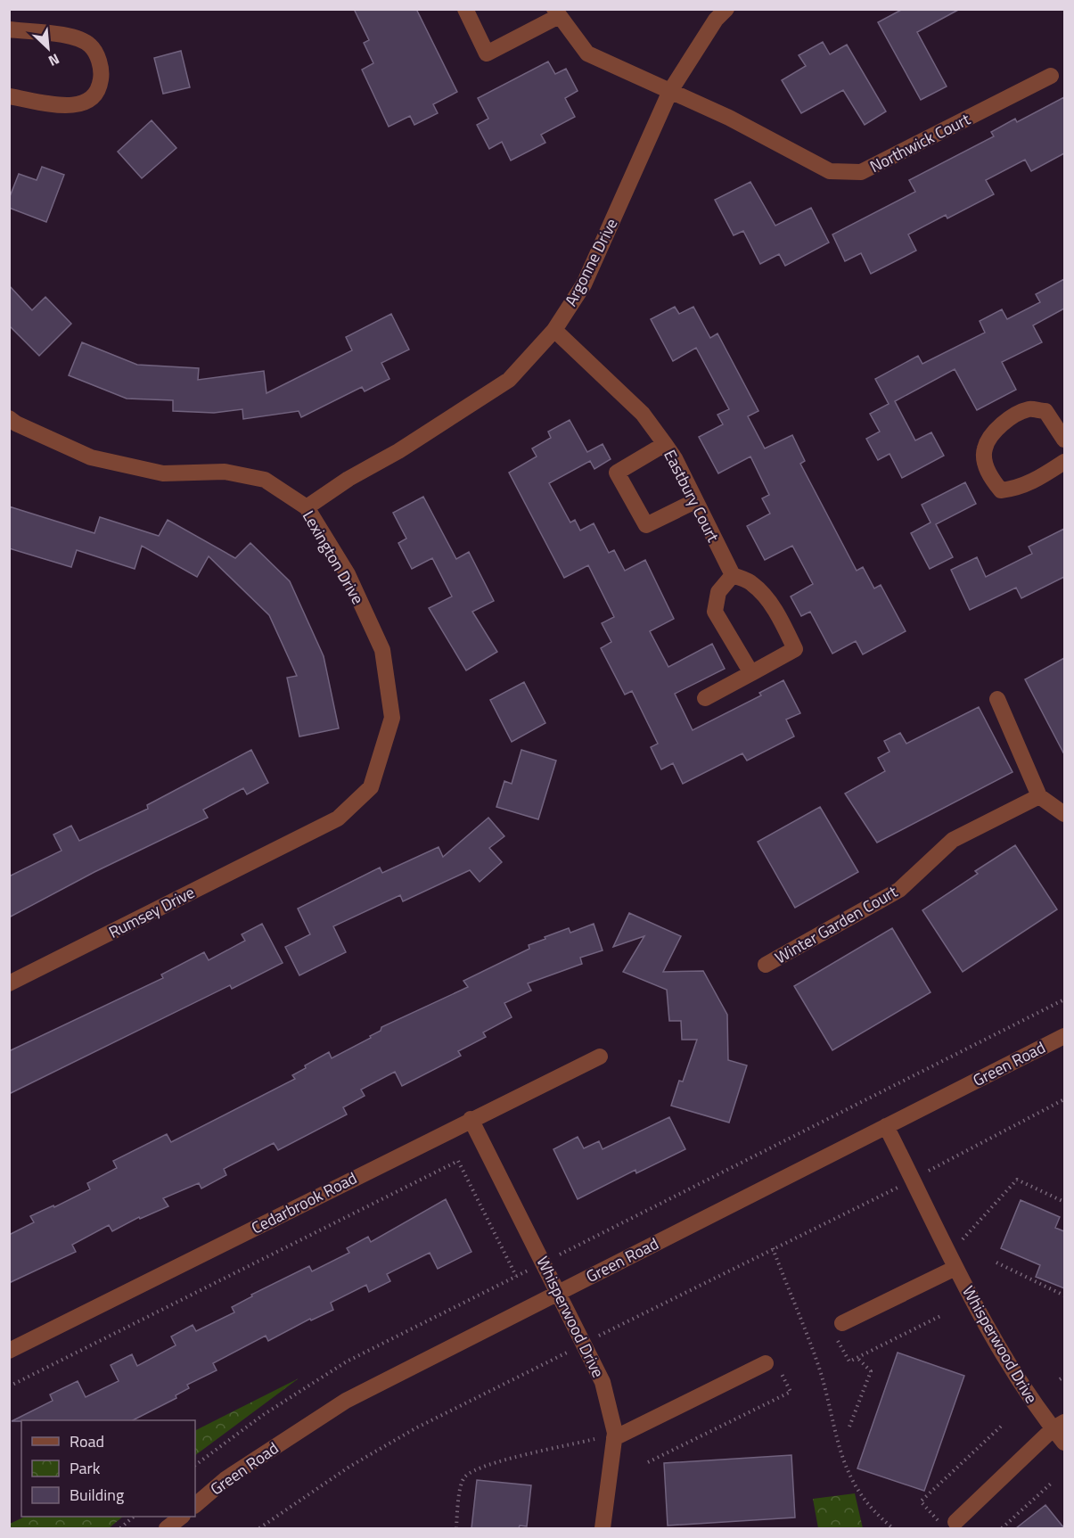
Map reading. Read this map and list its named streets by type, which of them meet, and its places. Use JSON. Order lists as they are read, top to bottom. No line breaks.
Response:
{"streets":{"street":["Northwick Court","Argonne Drive","Eastbury Court","Lexington Drive","Rumsey Drive","Winter Garden Court","Green Road","Cedarbrook Road","Whisperwood Drive"]},"crossings":[["Northwick Court","Argonne Drive"],["Argonne Drive","Eastbury Court"],["Argonne Drive","Lexington Drive"],["Lexington Drive","Rumsey Drive"],["Green Road","Whisperwood Drive"],["Cedarbrook Road","Whisperwood Drive"]],"legend":["Road","Park","Building"],"north":"bottom right"}
